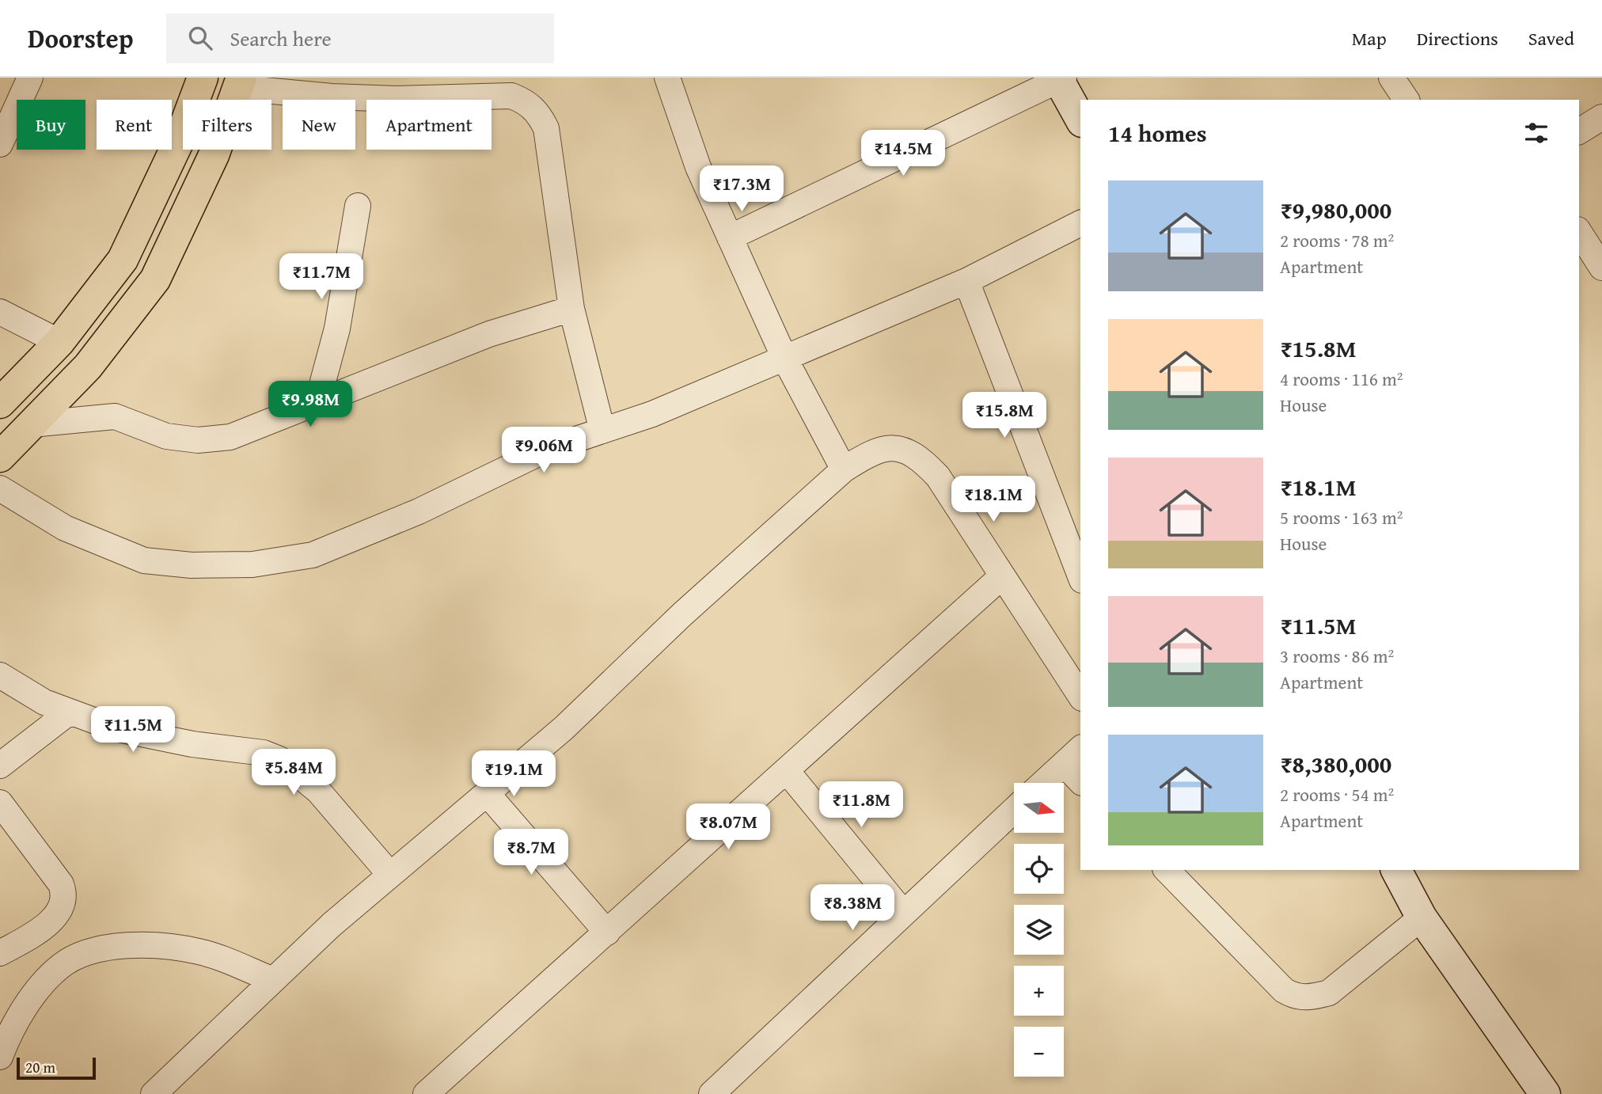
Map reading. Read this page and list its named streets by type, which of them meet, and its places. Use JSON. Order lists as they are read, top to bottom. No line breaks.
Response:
{"scale_bar":"20 m","north":"right","page":{"header":"Doorstep","search":"Search here","nav":["Map","Directions","Saved"],"chip":["Buy","Rent","Filters","New","Apartment"],"heading":"14 homes","price":["₹14.5M","₹17.3M","₹11.7M","₹9.98M","₹15.8M","₹9.06M","₹18.1M","₹11.5M","₹5.84M","₹19.1M","₹11.8M","₹8.07M","₹8.7M","₹8.38M"],"list":[{"name":"₹9,980,000","note":"2 rooms · 78 m² · Apartment"},{"name":"₹15.8M","note":"4 rooms · 116 m² · House"},{"name":"₹18.1M","note":"5 rooms · 163 m² · House"},{"name":"₹11.5M","note":"3 rooms · 86 m² · Apartment"},{"name":"₹8,380,000","note":"2 rooms · 54 m² · Apartment"}],"map_buttons":["+","−"],"scale":"20 m"}}
